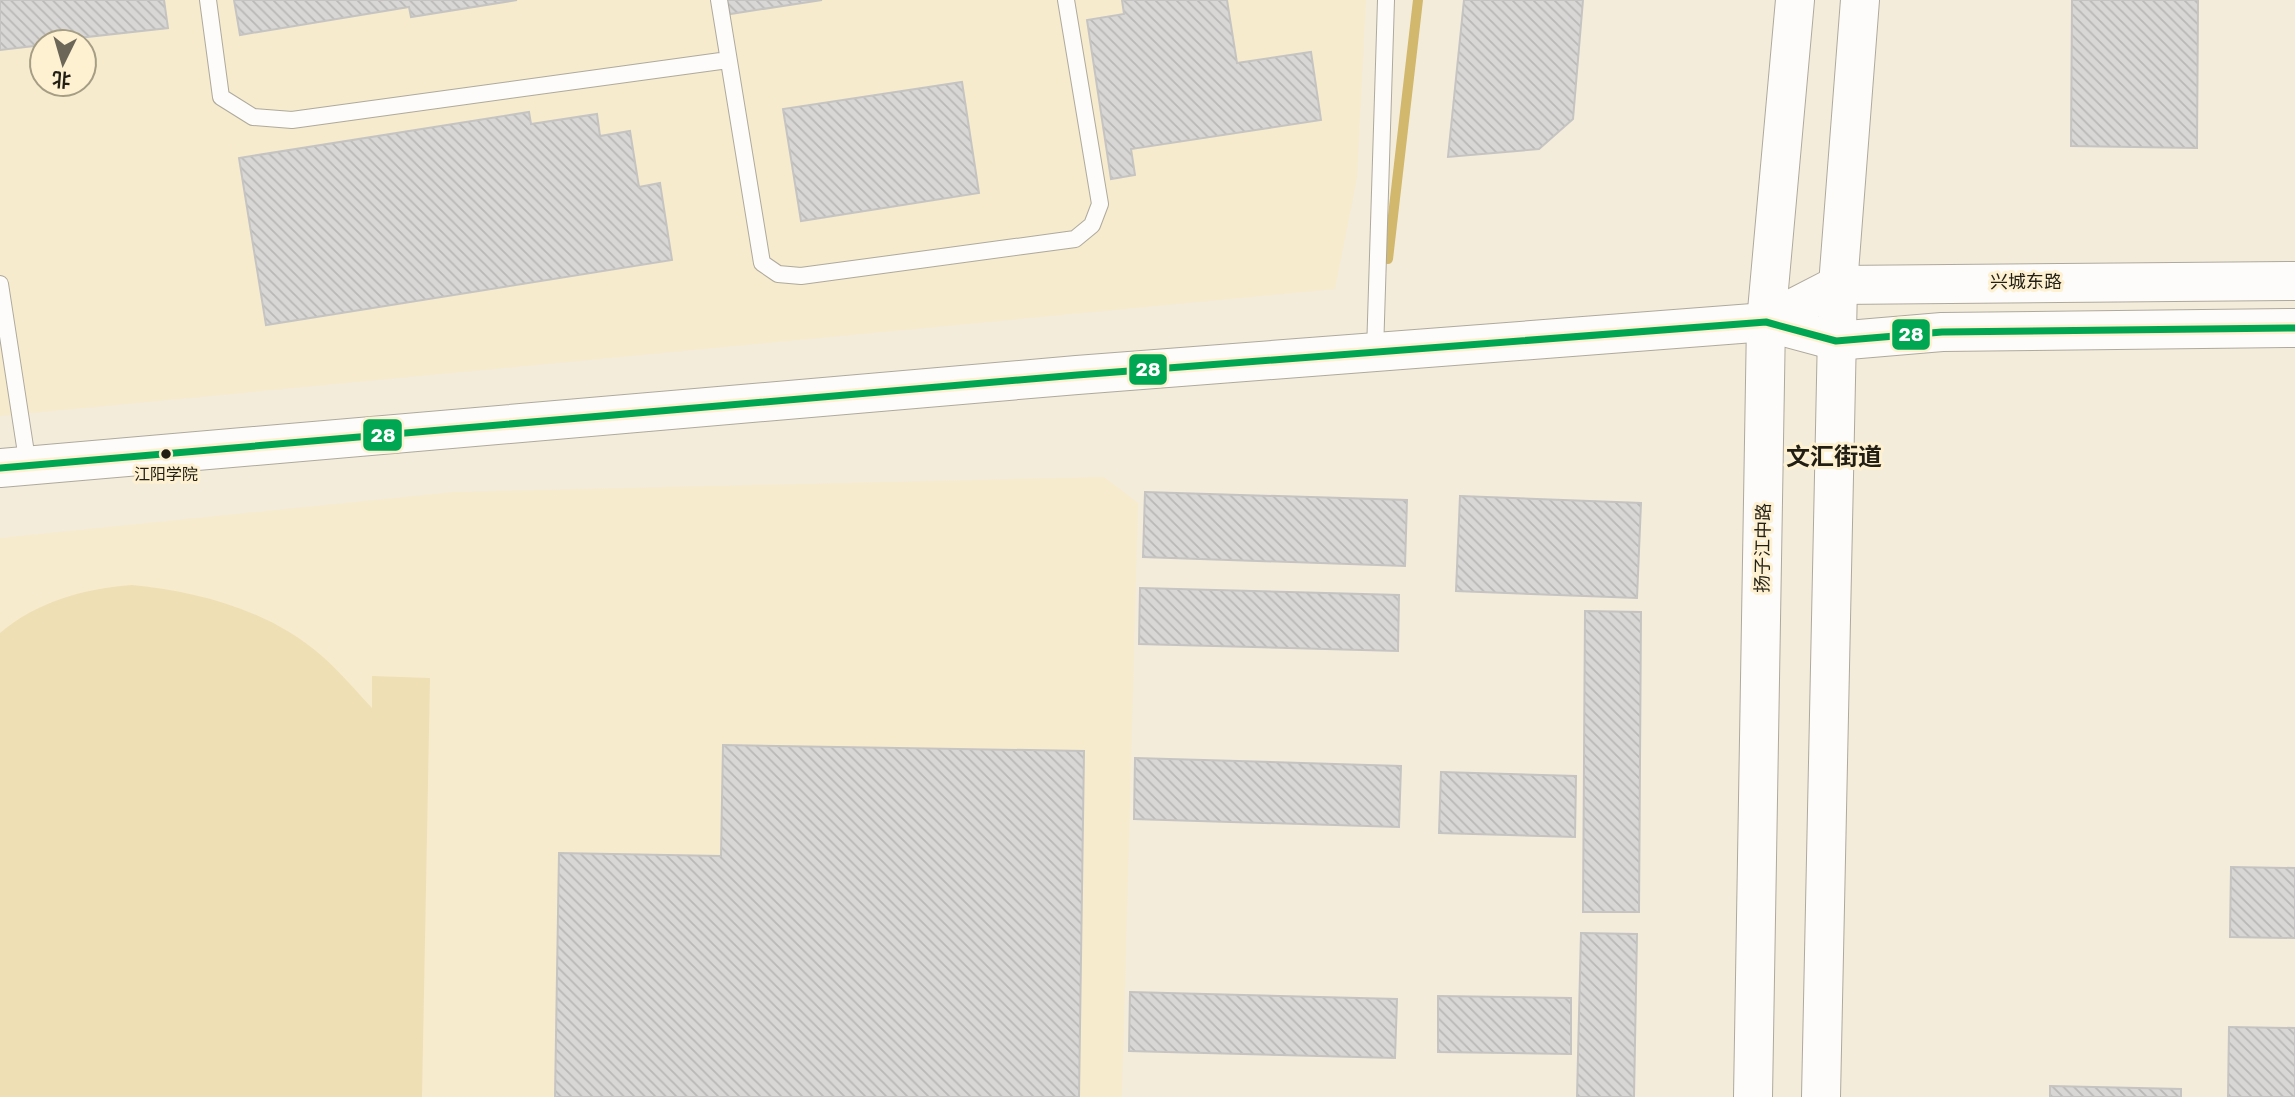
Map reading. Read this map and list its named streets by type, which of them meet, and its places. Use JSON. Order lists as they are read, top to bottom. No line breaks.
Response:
{"streets":{"street":["兴城东路","扬子江中路"]},"crossings":[["兴城东路","扬子江中路"]],"districts":["文汇街道"],"places":["江阳学院"],"lines":["transit line 28"],"north":"bottom"}
